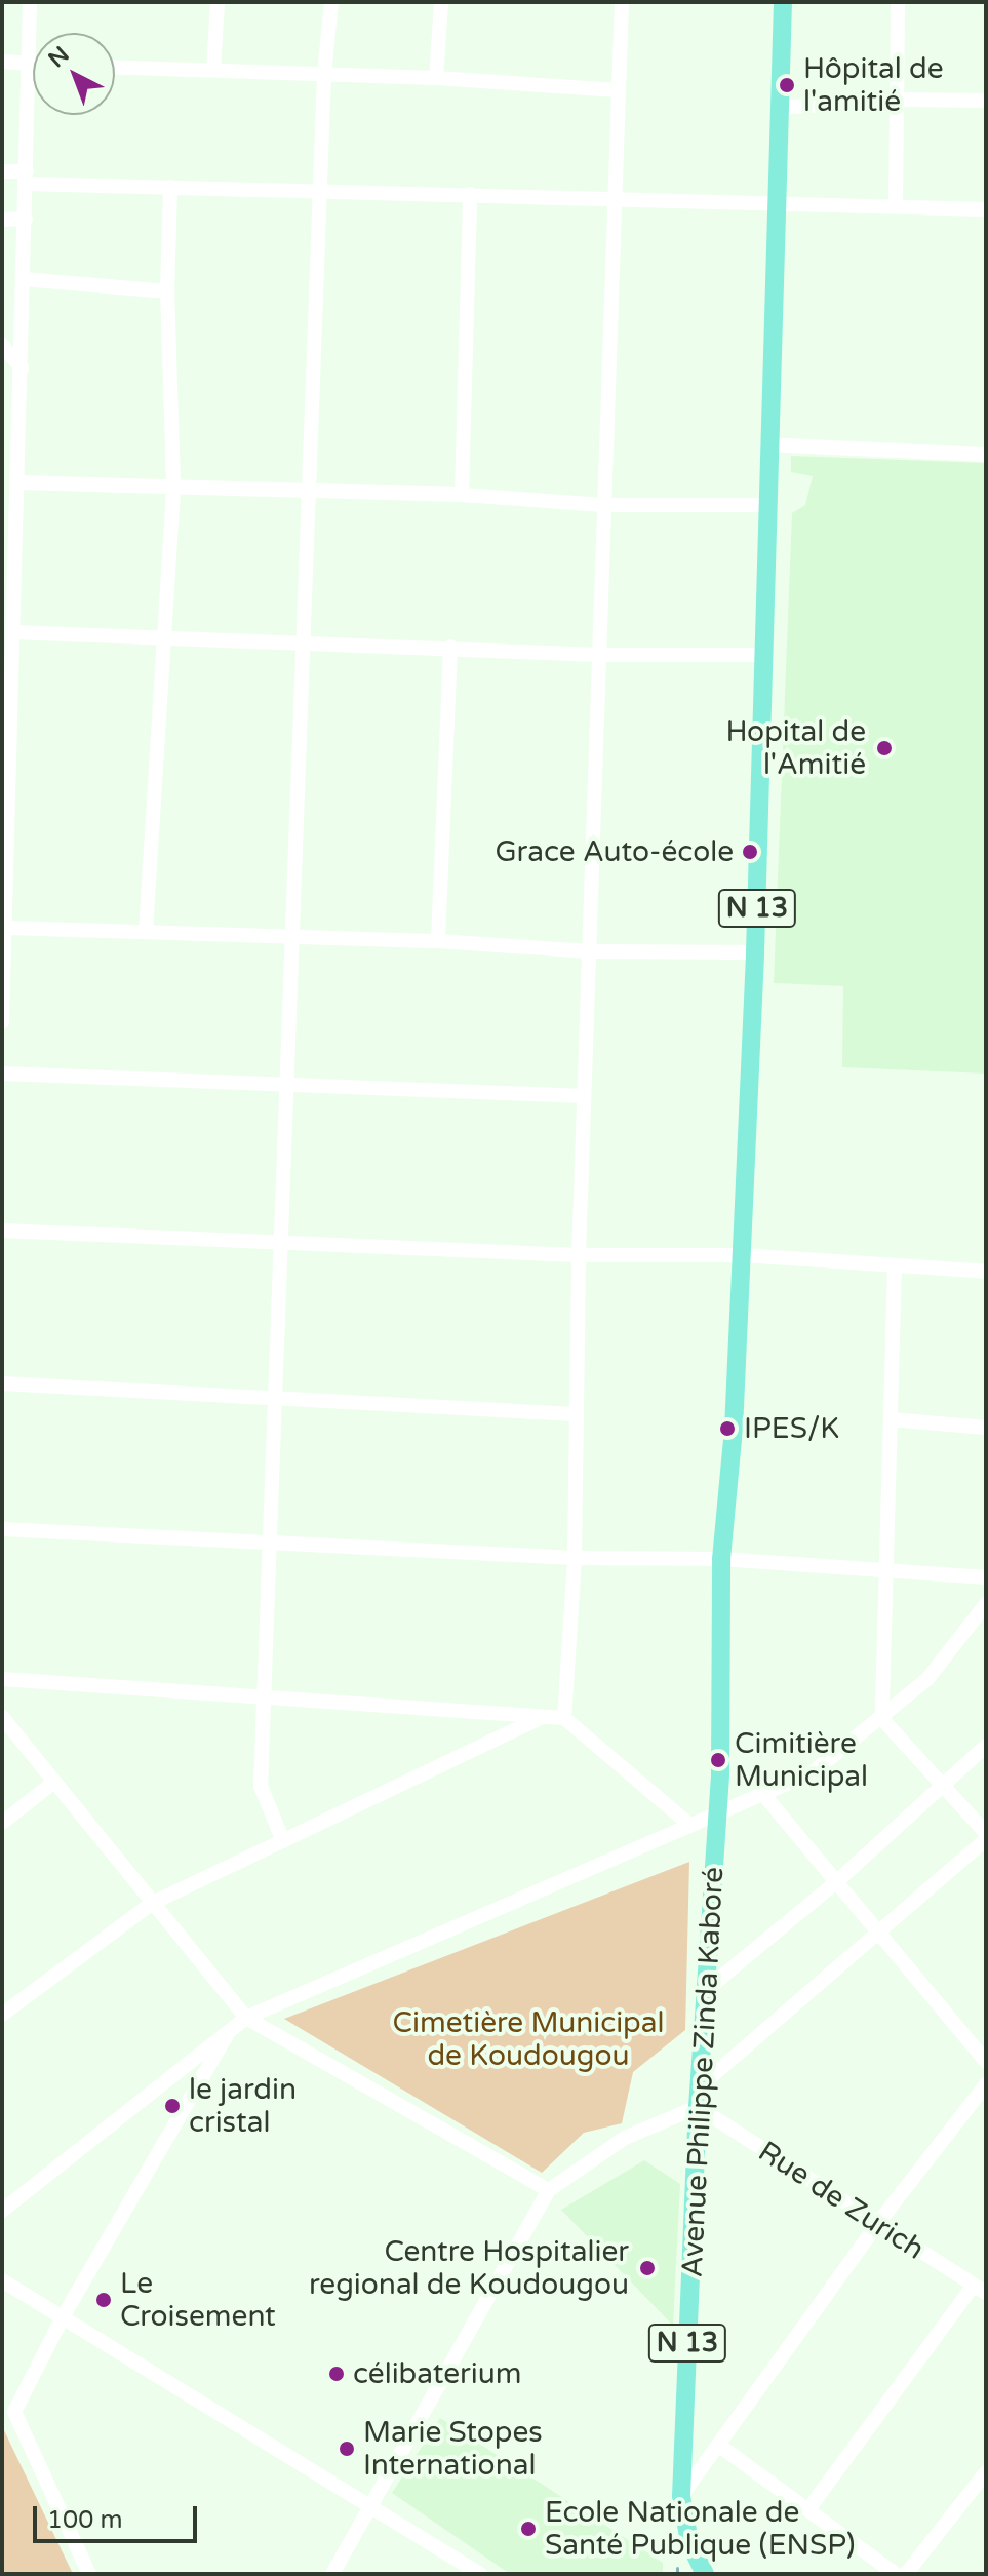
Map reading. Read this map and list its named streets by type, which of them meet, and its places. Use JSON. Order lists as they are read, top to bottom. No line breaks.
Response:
{"streets":{"main road":["N 13","Avenue Philippe Zinda Kaboré"],"street":["Rue de Zurich"]},"crossings":[["N 13","Avenue Philippe Zinda Kaboré"],["Avenue Philippe Zinda Kaboré","Rue de Zurich"]],"parks":["Cimetière Municipal de Koudougou"],"places":["Hôpital de l'amitié","Hopital de l'Amitié","Grace Auto-école","IPES/K","Cimitière Municipal","le jardin cristal","Centre Hospitalier regional de Koudougou","Le Croisement","célibaterium","Marie Stopes International","Ecole Nationale de Santé Publique (ENSP)"],"scale_bar":"100 m","north":"top left"}
